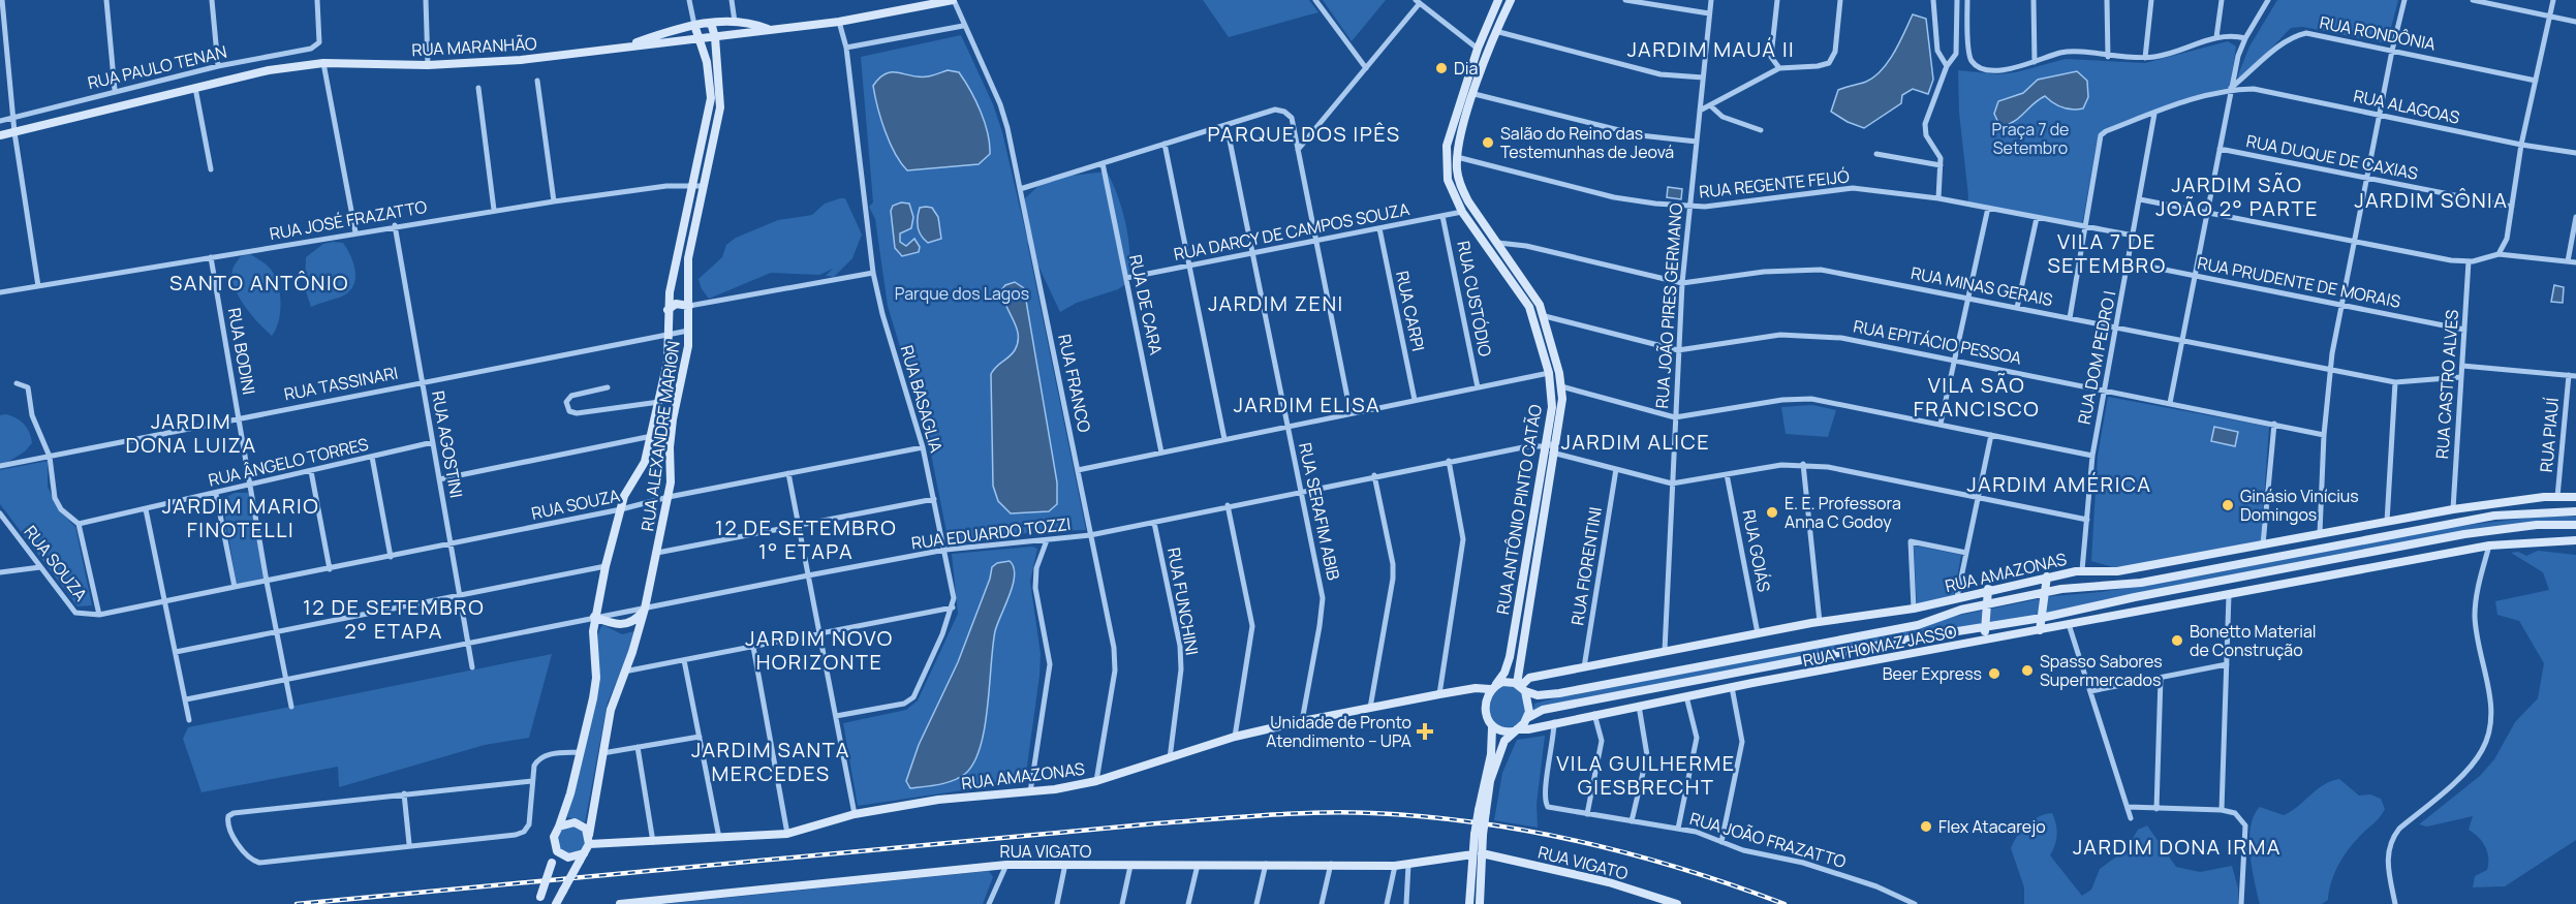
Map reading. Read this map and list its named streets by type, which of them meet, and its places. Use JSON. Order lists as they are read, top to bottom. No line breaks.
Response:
{"streets":{"street":["RUA RONDÔNIA","RUA MARANHÃO","RUA PAULO TENAN","RUA ALAGOAS","RUA DUQUE DE CAXIAS","RUA REGENTE FEIJÓ","RUA JOSÉ FRAZATTO","RUA DARCY DE CAMPOS SOUZA","RUA PRUDENTE DE MORAIS","RUA MINAS GERAIS","RUA CUSTÓDIO","RUA DE CARA","RUA JOÃO PIRES GERMANO","RUA CARPI","RUA EPITÁCIO PESSOA","RUA BODINI","RUA DOM PEDRO I","RUA TASSINARI","RUA FRANCO","RUA CASTRO ALVES","RUA BASAGLIA","RUA PIAUÍ","RUA ALEXANDRE MARION","RUA AGOSTINI","RUA ÂNGELO TORRES","RUA SOUZA","RUA ANTÔNIO PINTO CATÃO","RUA SERAFIM ABIB","RUA EDUARDO TOZZI","RUA GOIÁS","RUA FIORENTINI","RUA AMAZONAS","RUA FUNCHINI","RUA THOMAZ JASSO","RUA JOÃO FRAZATTO","RUA VIGATO"]},"crossings":[["RUA RONDÔNIA","RUA ALAGOAS"],["RUA MARANHÃO","RUA FRANCO"],["RUA MARANHÃO","RUA BASAGLIA"],["RUA MARANHÃO","RUA ALEXANDRE MARION"],["RUA REGENTE FEIJÓ","RUA JOÃO PIRES GERMANO"],["RUA REGENTE FEIJÓ","RUA DOM PEDRO I"],["RUA REGENTE FEIJÓ","RUA ANTÔNIO PINTO CATÃO"],["RUA JOSÉ FRAZATTO","RUA BODINI"],["RUA JOSÉ FRAZATTO","RUA ALEXANDRE MARION"],["RUA JOSÉ FRAZATTO","RUA AGOSTINI"],["RUA DARCY DE CAMPOS SOUZA","RUA CUSTÓDIO"],["RUA DARCY DE CAMPOS SOUZA","RUA DE CARA"],["RUA DARCY DE CAMPOS SOUZA","RUA CARPI"],["RUA DARCY DE CAMPOS SOUZA","RUA ANTÔNIO PINTO CATÃO"],["RUA DARCY DE CAMPOS SOUZA","RUA SERAFIM ABIB"],["RUA PRUDENTE DE MORAIS","RUA DOM PEDRO I"],["RUA PRUDENTE DE MORAIS","RUA CASTRO ALVES"],["RUA MINAS GERAIS","RUA JOÃO PIRES GERMANO"],["RUA MINAS GERAIS","RUA DOM PEDRO I"],["RUA MINAS GERAIS","RUA CASTRO ALVES"],["RUA MINAS GERAIS","RUA ANTÔNIO PINTO CATÃO"],["RUA JOÃO PIRES GERMANO","RUA EPITÁCIO PESSOA"],["RUA JOÃO PIRES GERMANO","RUA AMAZONAS"],["RUA EPITÁCIO PESSOA","RUA DOM PEDRO I"],["RUA EPITÁCIO PESSOA","RUA ANTÔNIO PINTO CATÃO"],["RUA BODINI","RUA TASSINARI"],["RUA BODINI","RUA ÂNGELO TORRES"],["RUA BODINI","RUA SOUZA"],["RUA DOM PEDRO I","RUA AMAZONAS"],["RUA TASSINARI","RUA ALEXANDRE MARION"],["RUA TASSINARI","RUA AGOSTINI"],["RUA FRANCO","RUA EDUARDO TOZZI"],["RUA FRANCO","RUA AMAZONAS"],["RUA CASTRO ALVES","RUA AMAZONAS"],["RUA BASAGLIA","RUA SOUZA"],["RUA BASAGLIA","RUA EDUARDO TOZZI"],["RUA PIAUÍ","RUA AMAZONAS"],["RUA ALEXANDRE MARION","RUA SOUZA"],["RUA ALEXANDRE MARION","RUA EDUARDO TOZZI"],["RUA ALEXANDRE MARION","RUA AMAZONAS"],["RUA AGOSTINI","RUA ÂNGELO TORRES"],["RUA AGOSTINI","RUA SOUZA"],["RUA ANTÔNIO PINTO CATÃO","RUA EDUARDO TOZZI"],["RUA ANTÔNIO PINTO CATÃO","RUA AMAZONAS"],["RUA ANTÔNIO PINTO CATÃO","RUA THOMAZ JASSO"],["RUA SERAFIM ABIB","RUA EDUARDO TOZZI"],["RUA SERAFIM ABIB","RUA AMAZONAS"],["RUA EDUARDO TOZZI","RUA FUNCHINI"],["RUA GOIÁS","RUA AMAZONAS"],["RUA FIORENTINI","RUA AMAZONAS"],["RUA AMAZONAS","RUA FUNCHINI"],["RUA AMAZONAS","RUA THOMAZ JASSO"],["RUA THOMAZ JASSO","RUA JOÃO FRAZATTO"]],"districts":["JARDIM MAUÁ II","PARQUE DOS IPÊS","JARDIM SÃO JOÃO 2° PARTE","JARDIM SÔNIA","VILA 7 DE SETEMBRO","SANTO ANTÔNIO","JARDIM ZENI","VILA SÃO FRANCISCO","JARDIM ELISA","JARDIM DONA LUIZA","JARDIM ALICE","JARDIM AMÉRICA","JARDIM MARIO FINOTELLI","12 DE SETEMBRO 1° ETAPA","12 DE SETEMBRO 2° ETAPA","JARDIM NOVO HORIZONTE","JARDIM SANTA MERCEDES","VILA GUILHERME GIESBRECHT","JARDIM DONA IRMA"],"parks":["Praça 7 de Setembro","Parque dos Lagos"],"places":{"other":["Dia","Salão do Reino das Testemunhas de Jeová","Ginásio Vinícius Domingos","E. E. Professora Anna C Godoy","Bonetto Material de Construção","Spasso Sabores Supermercados","Beer Express","Flex Atacarejo"],"health":["Unidade de Pronto Atendimento – UPA"]}}
